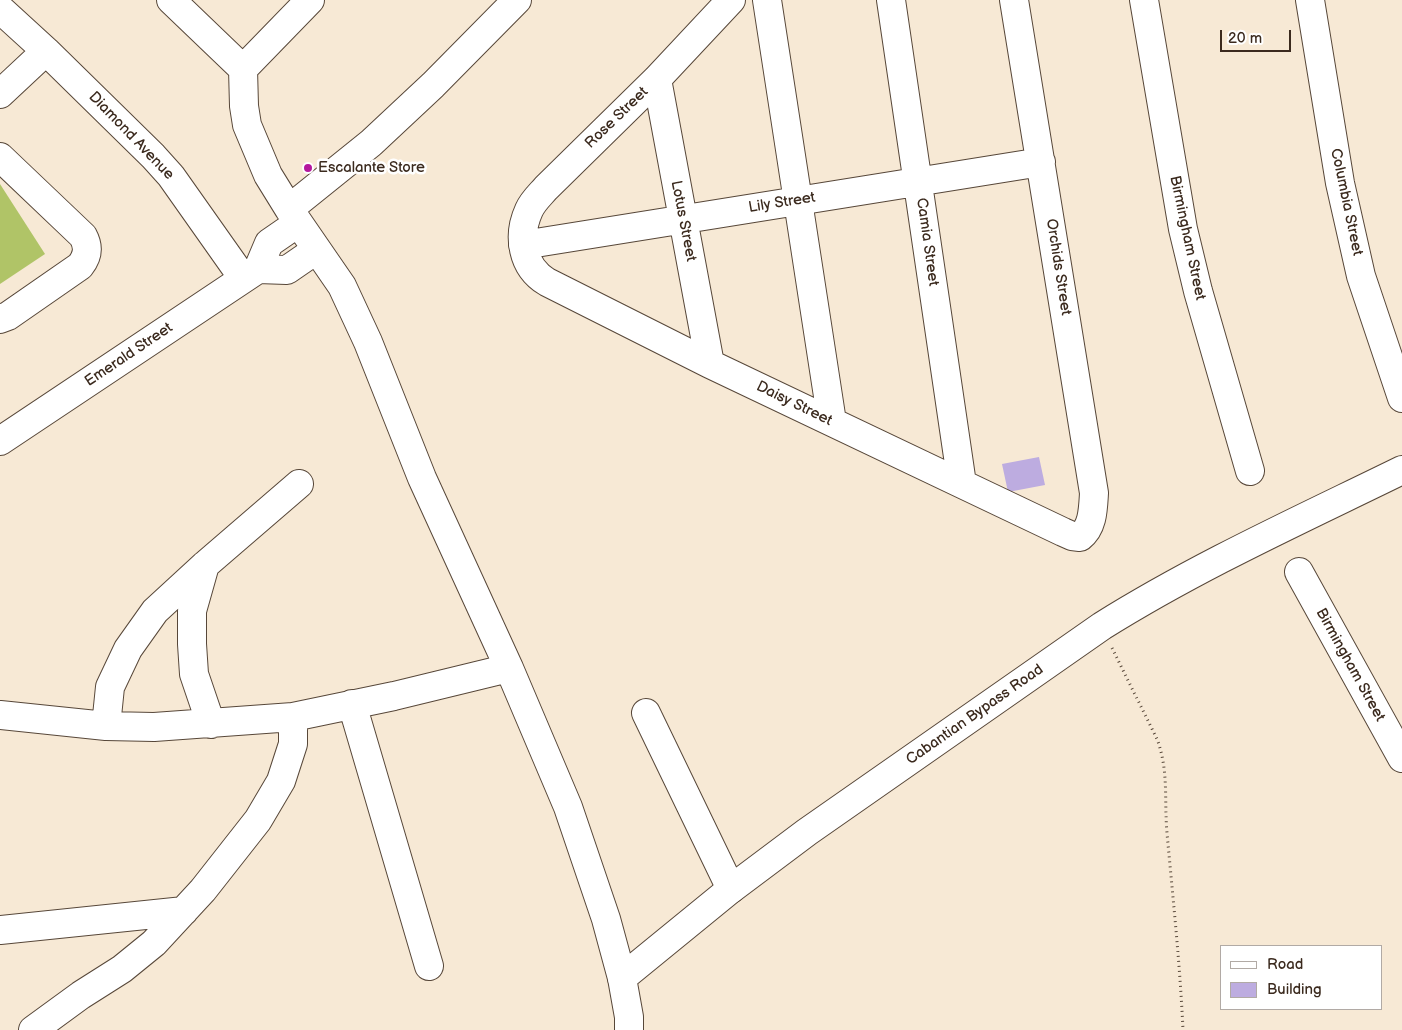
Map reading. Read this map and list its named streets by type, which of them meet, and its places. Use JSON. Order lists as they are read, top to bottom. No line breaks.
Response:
{"streets":{"street":["Rose Street","Diamond Avenue","Columbia Street","Lily Street","Lotus Street","Birmingham Street","Camia Street","Orchids Street","Emerald Street","Daisy Street","Cabantian Bypass Road"]},"crossings":[["Rose Street","Lily Street"],["Rose Street","Lotus Street"],["Rose Street","Daisy Street"],["Diamond Avenue","Emerald Street"],["Lily Street","Lotus Street"],["Lily Street","Camia Street"],["Lily Street","Orchids Street"],["Lily Street","Daisy Street"],["Lotus Street","Daisy Street"],["Camia Street","Daisy Street"],["Orchids Street","Daisy Street"]],"places":["Escalante Store"],"legend":["Road","Building"],"scale_bar":"20 m"}
